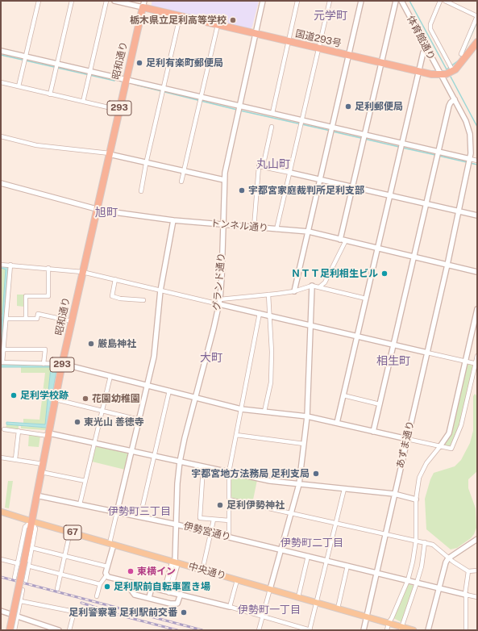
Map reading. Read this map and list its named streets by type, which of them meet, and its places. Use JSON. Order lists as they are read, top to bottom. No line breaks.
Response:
{"streets":{"highway":["国道293号","昭和通り","293"],"main road":["67","中央通り"],"street":["体育館通り","トンネル通り","グランド通り","あずま通り","伊勢宮通り"]},"crossings":[["体育館通り","国道293号"],["体育館通り","あずま通り"],["国道293号","昭和通り"],["国道293号","グランド通り"],["昭和通り","トンネル通り"],["昭和通り","伊勢宮通り"],["昭和通り","中央通り"],["トンネル通り","グランド通り"],["トンネル通り","あずま通り"],["グランド通り","伊勢宮通り"],["グランド通り","中央通り"],["あずま通り","伊勢宮通り"],["あずま通り","中央通り"]],"districts":["元学町","丸山町","旭町","大町","相生町","伊勢町三丁目","伊勢町二丁目","伊勢町一丁目"],"places":["栃木県立足利高等学校","足利有楽町郵便局","足利郵便局","宇都宮家庭裁判所足利支部","ＮＴＴ足利相生ビル","厳島神社","足利学校跡","花園幼稚園","東光山 善徳寺","宇都宮地方法務局 足利支局","足利伊勢神社","東横イン","足利駅前自転車置き場","足利警察署 足利駅前交番"]}
